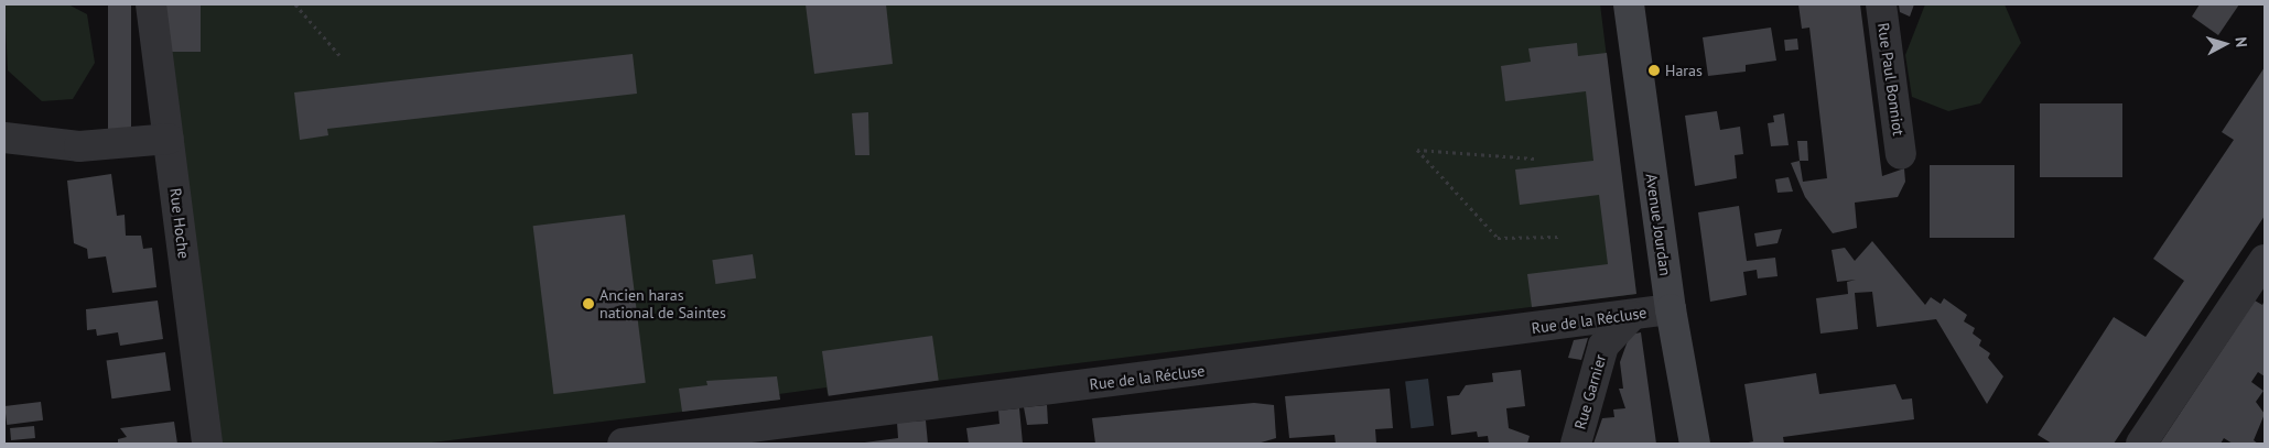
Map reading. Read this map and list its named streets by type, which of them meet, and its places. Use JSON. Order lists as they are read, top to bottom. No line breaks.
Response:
{"streets":{"main road":["Avenue Jourdan"],"street":["Rue Paul Bonniot","Rue Hoche","Rue de la Récluse","Rue Garnier"]},"crossings":[["Avenue Jourdan","Rue de la Récluse"],["Rue de la Récluse","Rue Garnier"]],"places":["Haras","Ancien haras national de Saintes"],"north":"right"}
